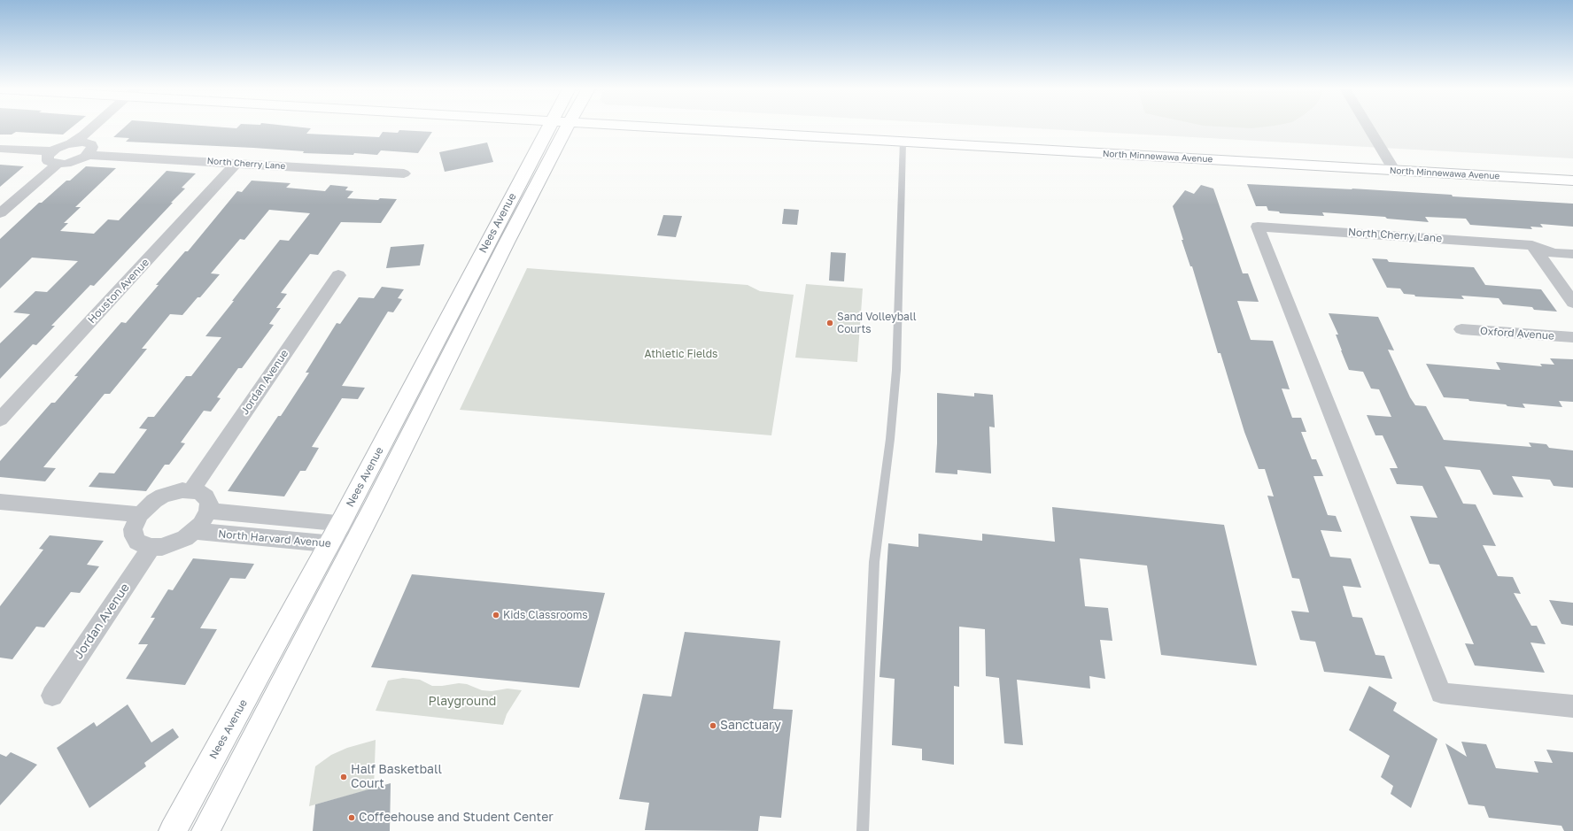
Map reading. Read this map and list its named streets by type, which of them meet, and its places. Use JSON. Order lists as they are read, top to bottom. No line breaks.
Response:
{"streets":{"main road":["North Minnewawa Avenue","Nees Avenue"],"street":["North Cherry Lane","Houston Avenue","Oxford Avenue","Jordan Avenue","North Harvard Avenue"]},"crossings":[["North Cherry Lane","Houston Avenue"],["Nees Avenue","North Harvard Avenue"],["Jordan Avenue","North Harvard Avenue"]],"parks":["Athletic Fields","Playground"],"places":["Sand Volleyball Courts","Kids Classrooms","Sanctuary","Half Basketball Court","Coffeehouse and Student Center"]}
